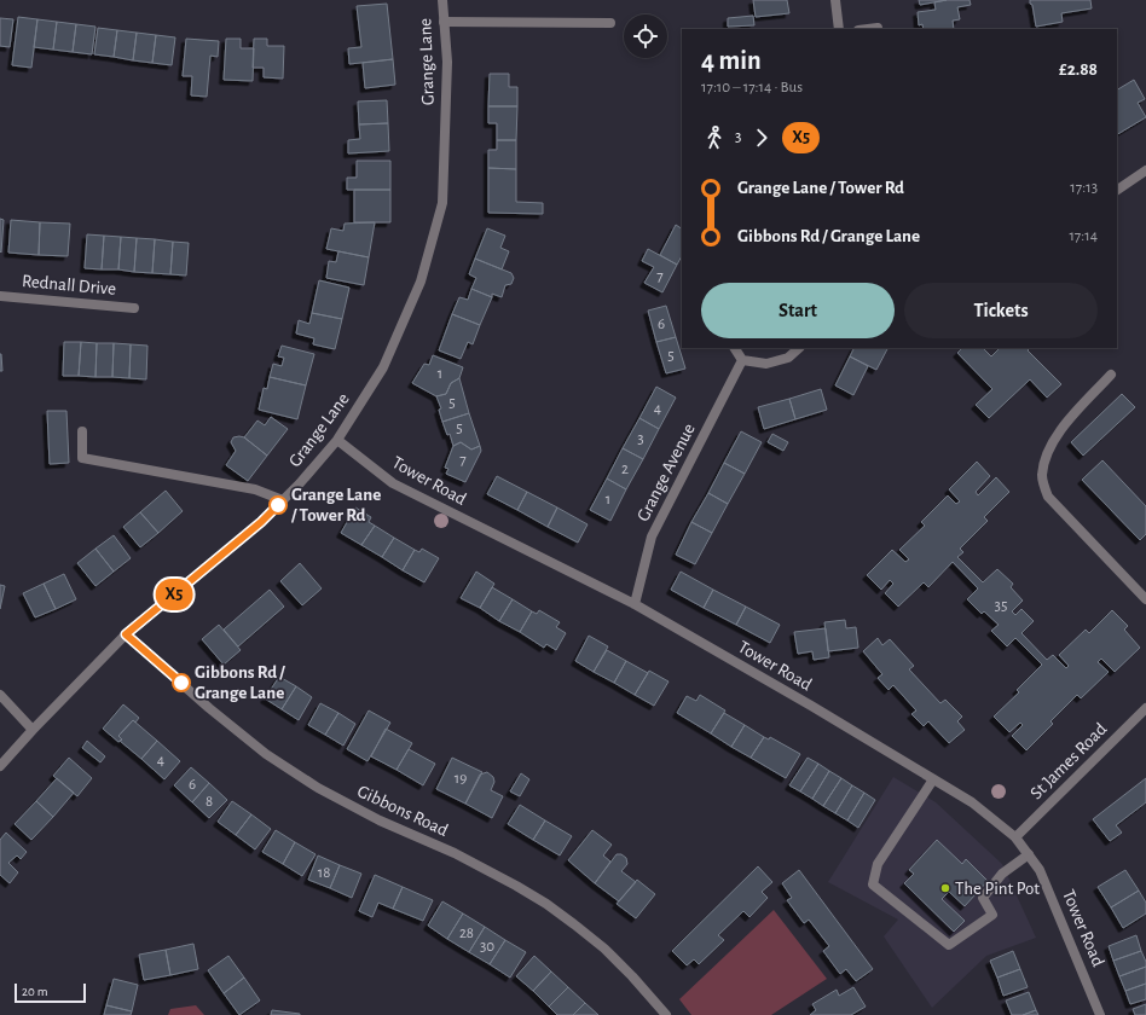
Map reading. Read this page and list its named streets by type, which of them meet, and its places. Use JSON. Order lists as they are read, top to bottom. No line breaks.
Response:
{"streets":{"street":["Grange Lane","Rednall Drive","Grange Avenue","Tower Road","St James Road","Gibbons Road"]},"crossings":[["Grange Lane","Tower Road"],["Grange Lane","Gibbons Road"],["Grange Avenue","Tower Road"],["Tower Road","St James Road"]],"places":["Grange Lane / Tower Rd","Gibbons Rd / Grange Lane","The Pint Pot"],"lines":["bus line X5"],"house_numbers":["7","6","5","1","5","4","5","3","7","2","1","35","4","19","6","8","18","28","30"],"scale_bar":"20 m","page":{"on_map":"X5","heading":["4 min","17:10 – 17:14 · Bus","£2.88"],"legs":["3","X5"],"list":[{"name":"Grange Lane / Tower Rd","value":"17:13"},{"name":"Gibbons Rd / Grange Lane","value":"17:14"}],"buttons":["Start","Tickets"],"scale":"20 m"}}
